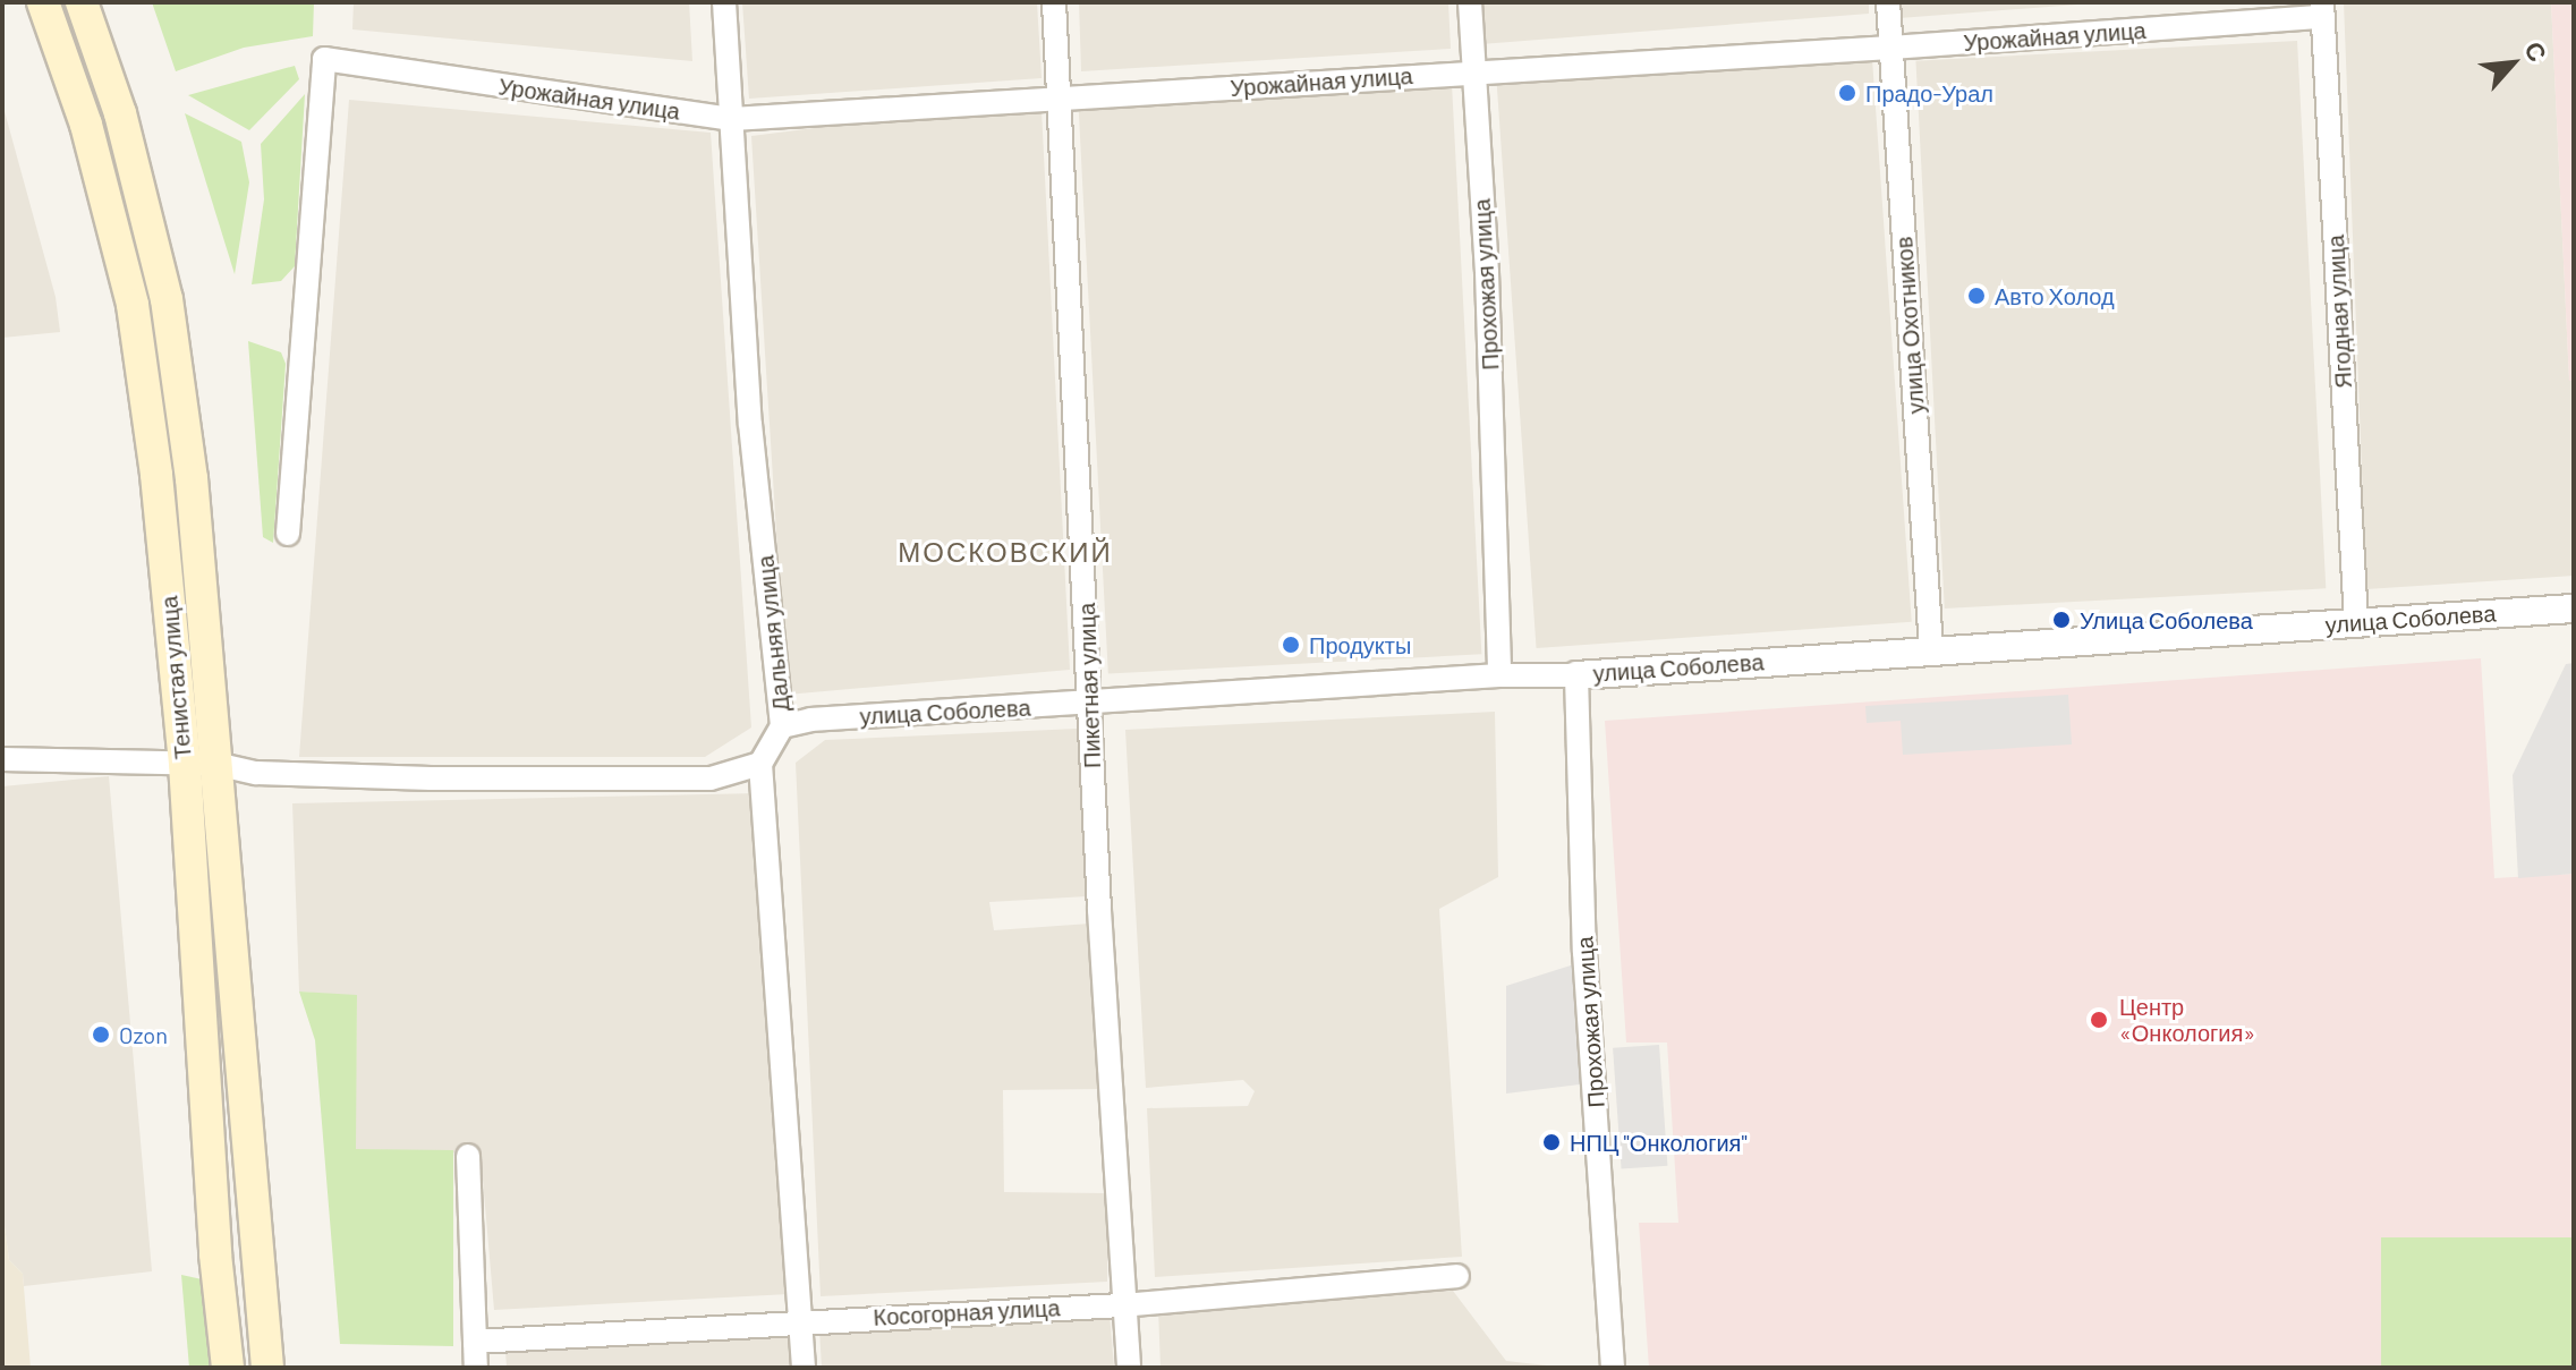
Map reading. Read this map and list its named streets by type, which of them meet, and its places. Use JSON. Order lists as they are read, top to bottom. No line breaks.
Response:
{"streets":{"main road":["Тенистая улица"],"street":["Урожайная улица","Прохожая улица","Ягодная улица","улица Охотников","улица Соболева","Дальняя улица","Пикетная улица","Косогорная улица"]},"crossings":[["Урожайная улица","Прохожая улица"],["Урожайная улица","Ягодная улица"],["Урожайная улица","улица Охотников"],["Урожайная улица","Дальняя улица"],["Урожайная улица","Пикетная улица"],["Прохожая улица","улица Соболева"],["Ягодная улица","улица Соболева"],["улица Охотников","улица Соболева"],["улица Соболева","Дальняя улица"],["улица Соболева","Пикетная улица"],["Пикетная улица","Косогорная улица"]],"districts":["МОСКОВСКИЙ"],"places":["Прадо-Урал","Авто Холод","Улица Соболева","Продукты","Центр «Онкология»","Ozon","НПЦ \"Онкология\""],"north":"top right"}
